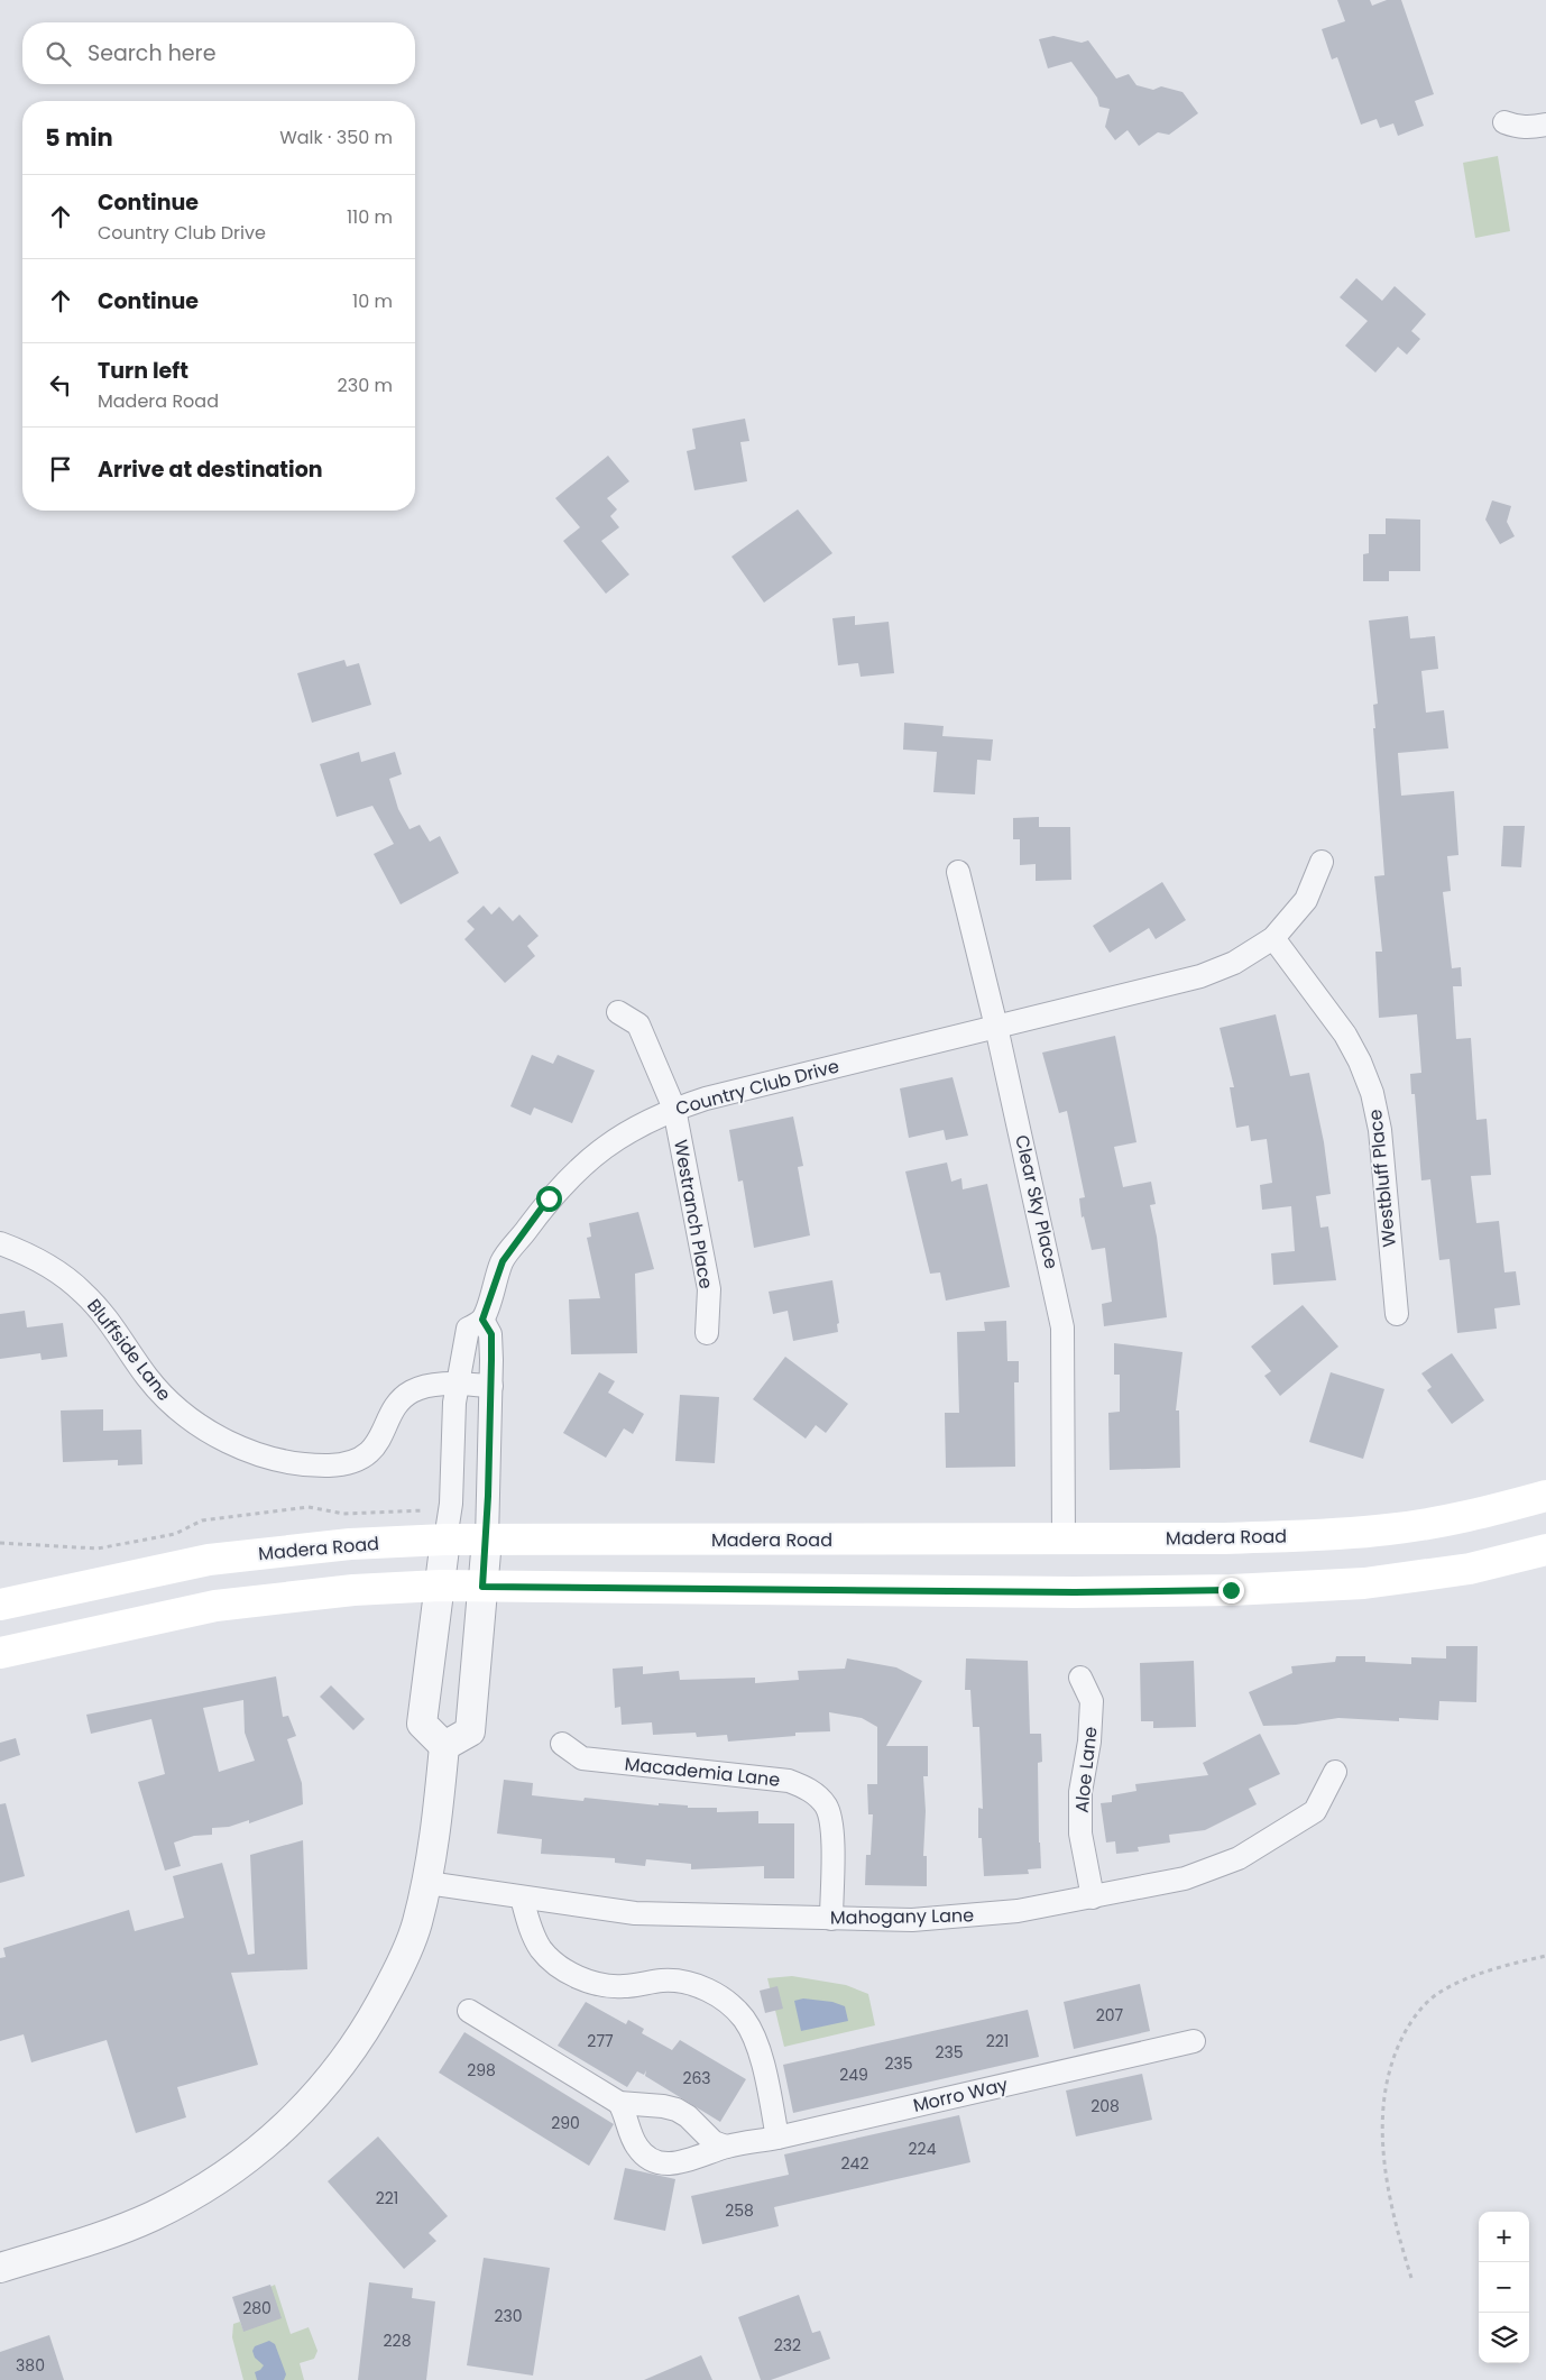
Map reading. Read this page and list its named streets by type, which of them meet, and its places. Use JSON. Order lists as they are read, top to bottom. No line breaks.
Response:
{"streets":{"main road":["Madera Road"],"street":["Country Club Drive","Westbluff Place","Clear Sky Place","Westranch Place","Bluffside Lane","Aloe Lane","Macademia Lane","Mahogany Lane","Morro Way"]},"crossings":[["Country Club Drive","Westbluff Place"],["Country Club Drive","Clear Sky Place"],["Country Club Drive","Westranch Place"],["Country Club Drive","Bluffside Lane"],["Country Club Drive","Madera Road"],["Clear Sky Place","Madera Road"],["Aloe Lane","Mahogany Lane"],["Macademia Lane","Mahogany Lane"]],"house_numbers":["207","277","221","235","235","298","249","263","208","290","224","242","221","258","280","230","228","232","380"],"page":{"search":"Search here","heading":["5 min","Walk · 350 m"],"list":[["Continue","Country Club Drive","110 m"],["Continue","10 m"],["Turn left","Madera Road","230 m"],"Arrive at destination"],"map_buttons":["+","−"]}}
